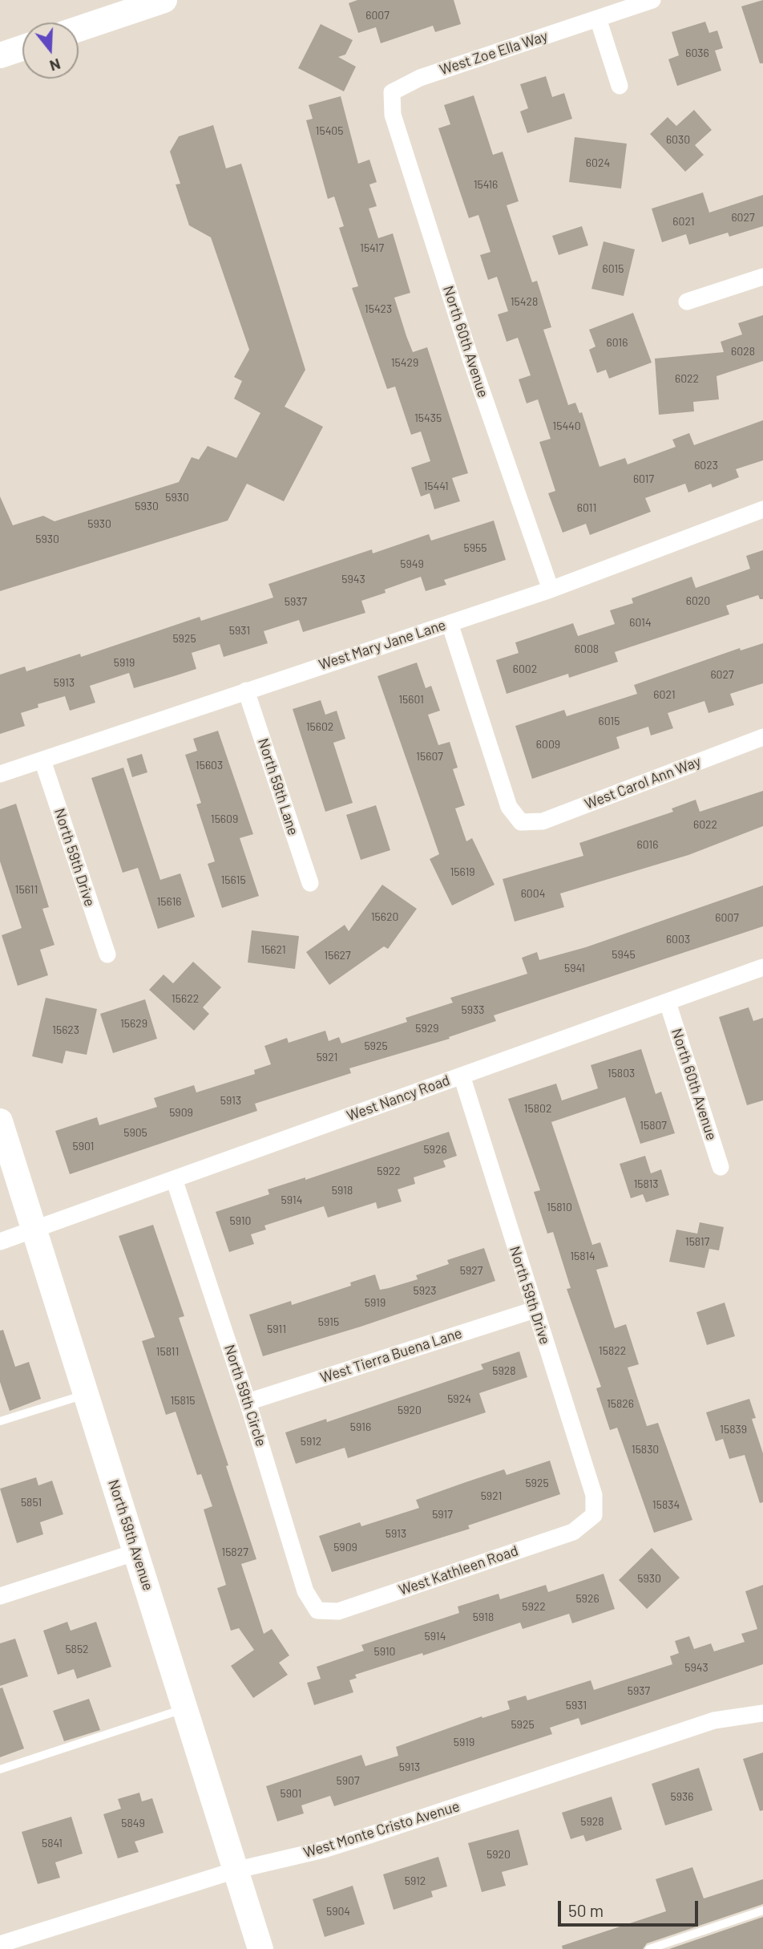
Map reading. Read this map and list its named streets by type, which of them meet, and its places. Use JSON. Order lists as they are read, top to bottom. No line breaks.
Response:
{"streets":{"main road":["North 59th Avenue"],"street":["West Zoe Ella Way","North 60th Avenue","West Mary Jane Lane","West Carol Ann Way","North 59th Lane","North 59th Drive","West Nancy Road","West Tierra Buena Lane","North 59th Circle","West Kathleen Road","West Monte Cristo Avenue"]},"crossings":[["West Zoe Ella Way","North 60th Avenue"],["North 60th Avenue","West Mary Jane Lane"],["North 60th Avenue","West Nancy Road"],["West Mary Jane Lane","West Carol Ann Way"],["West Mary Jane Lane","North 59th Lane"],["West Mary Jane Lane","North 59th Drive"],["North 59th Drive","West Nancy Road"],["North 59th Drive","West Tierra Buena Lane"],["North 59th Drive","West Kathleen Road"],["West Nancy Road","North 59th Circle"],["West Nancy Road","North 59th Avenue"],["West Tierra Buena Lane","North 59th Circle"],["North 59th Circle","West Kathleen Road"],["North 59th Avenue","West Monte Cristo Avenue"]],"house_numbers":["6007","6036","15405","6030","6024","15416","6027","6021","15417","6015","15428","15423","6016","6028","15429","6022","15435","15440","6023","6017","15441","5930","5930","6011","5930","5930","5955","5949","5943","6020","5937","6014","5931","5925","6008","5919","6002","6027","5913","6021","15601","6015","15602","6009","15607","15603","15609","6022","6016","15619","15615","15611","6004","15616","15620","6007","6003","15621","5945","15627","5941","15622","5933","15629","5929","15623","5925","5921","15803","5913","15802","5909","15807","5905","5901","5926","5922","15813","5918","5914","15810","5910","15817","15814","5927","5923","5919","5915","5911","15822","15811","5928","5924","15815","15826","5920","5916","15839","5912","15830","5925","5921","5851","15834","5917","5913","5909","15827","5930","5926","5922","5918","5914","5852","5910","5943","5937","5931","5925","5919","5913","5907","5901","5936","5928","5849","5841","5920","5912","5904"],"scale_bar":"50 m","north":"bottom"}
